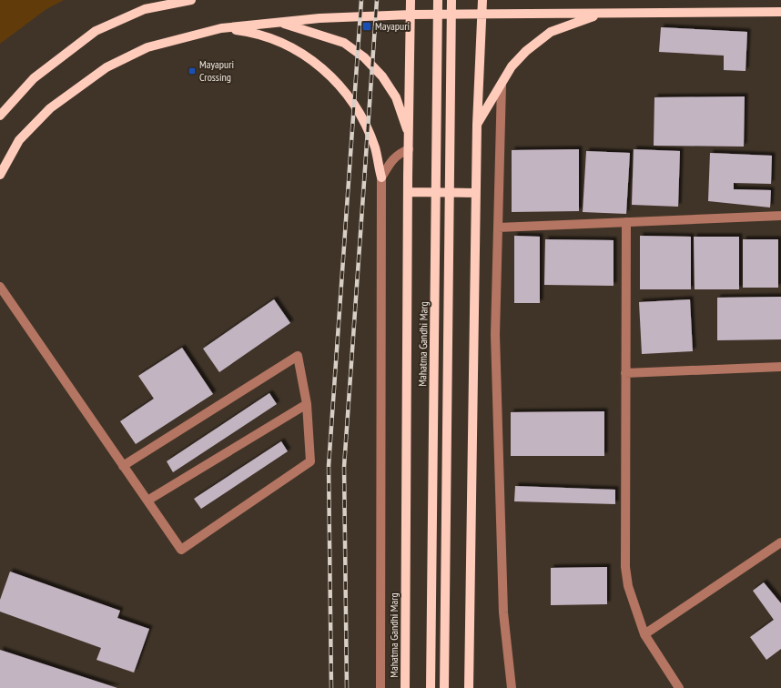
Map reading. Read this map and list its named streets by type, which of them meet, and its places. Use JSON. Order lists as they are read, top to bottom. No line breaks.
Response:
{"streets":{"main road":["Mahatma Gandhi Marg"]},"places":{"transit":["Mayapuri","Mayapuri Crossing"]}}
